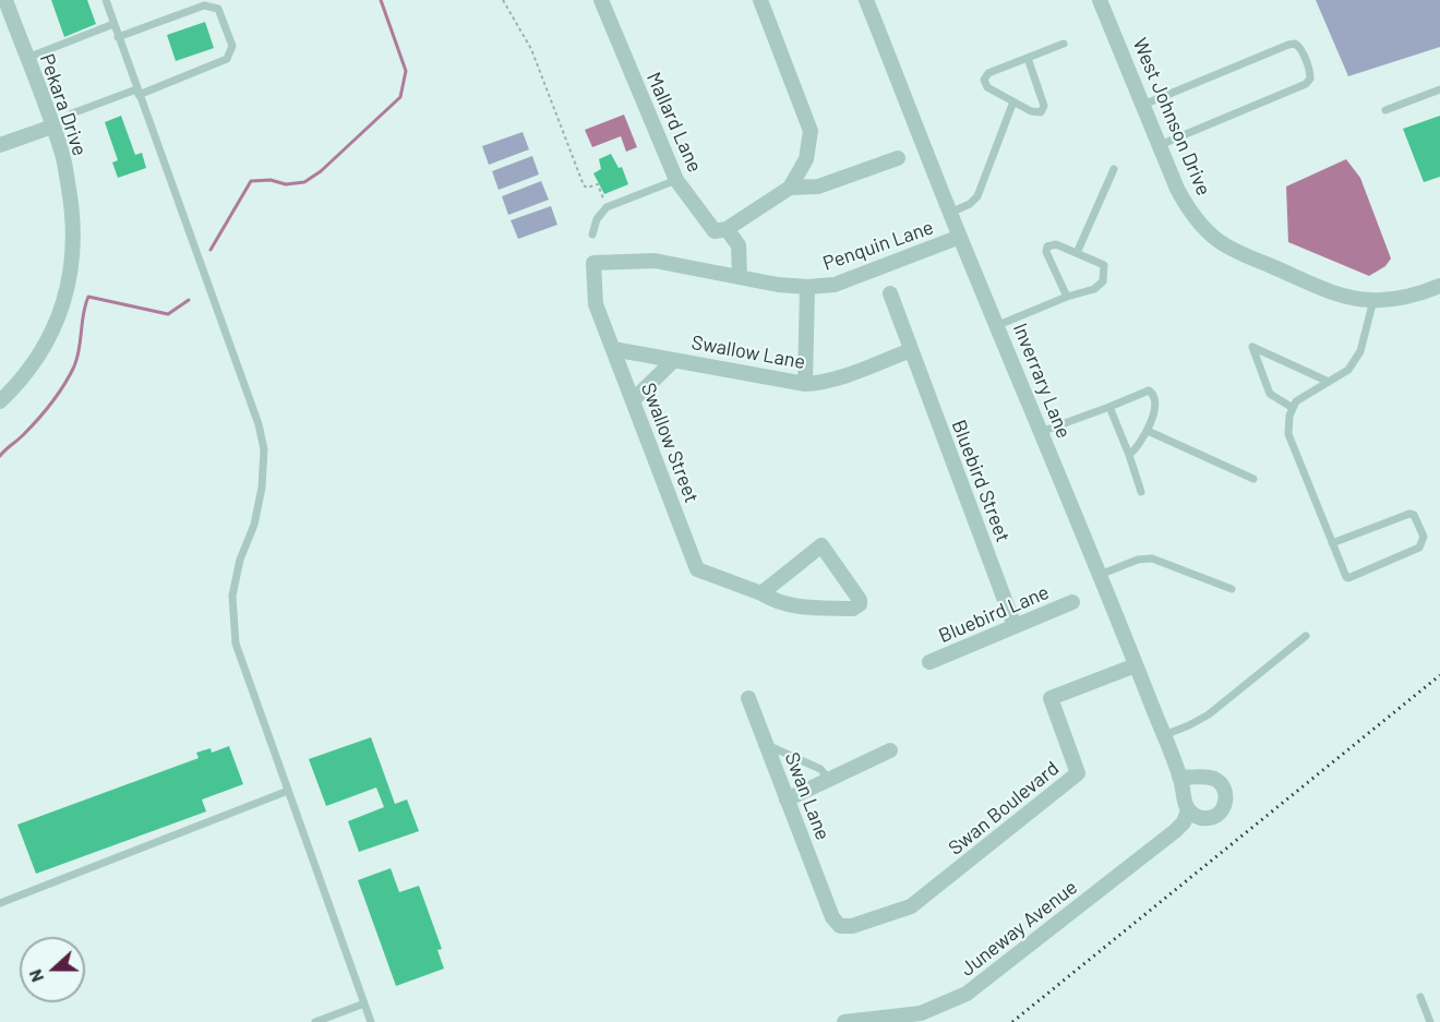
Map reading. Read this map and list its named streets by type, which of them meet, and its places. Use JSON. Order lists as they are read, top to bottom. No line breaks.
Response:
{"streets":{"street":["Pekara Drive","West Johnson Drive","Mallard Lane","Penquin Lane","Swallow Lane","Inverrary Lane","Swallow Street","Bluebird Street","Bluebird Lane","Swan Lane","Swan Boulevard","Juneway Avenue"]},"crossings":[["Penquin Lane","Inverrary Lane"],["Penquin Lane","Swallow Street"],["Swallow Lane","Swallow Street"],["Swallow Lane","Bluebird Street"],["Inverrary Lane","Swan Boulevard"],["Inverrary Lane","Juneway Avenue"],["Bluebird Street","Bluebird Lane"],["Swan Lane","Swan Boulevard"]],"north":"left"}
